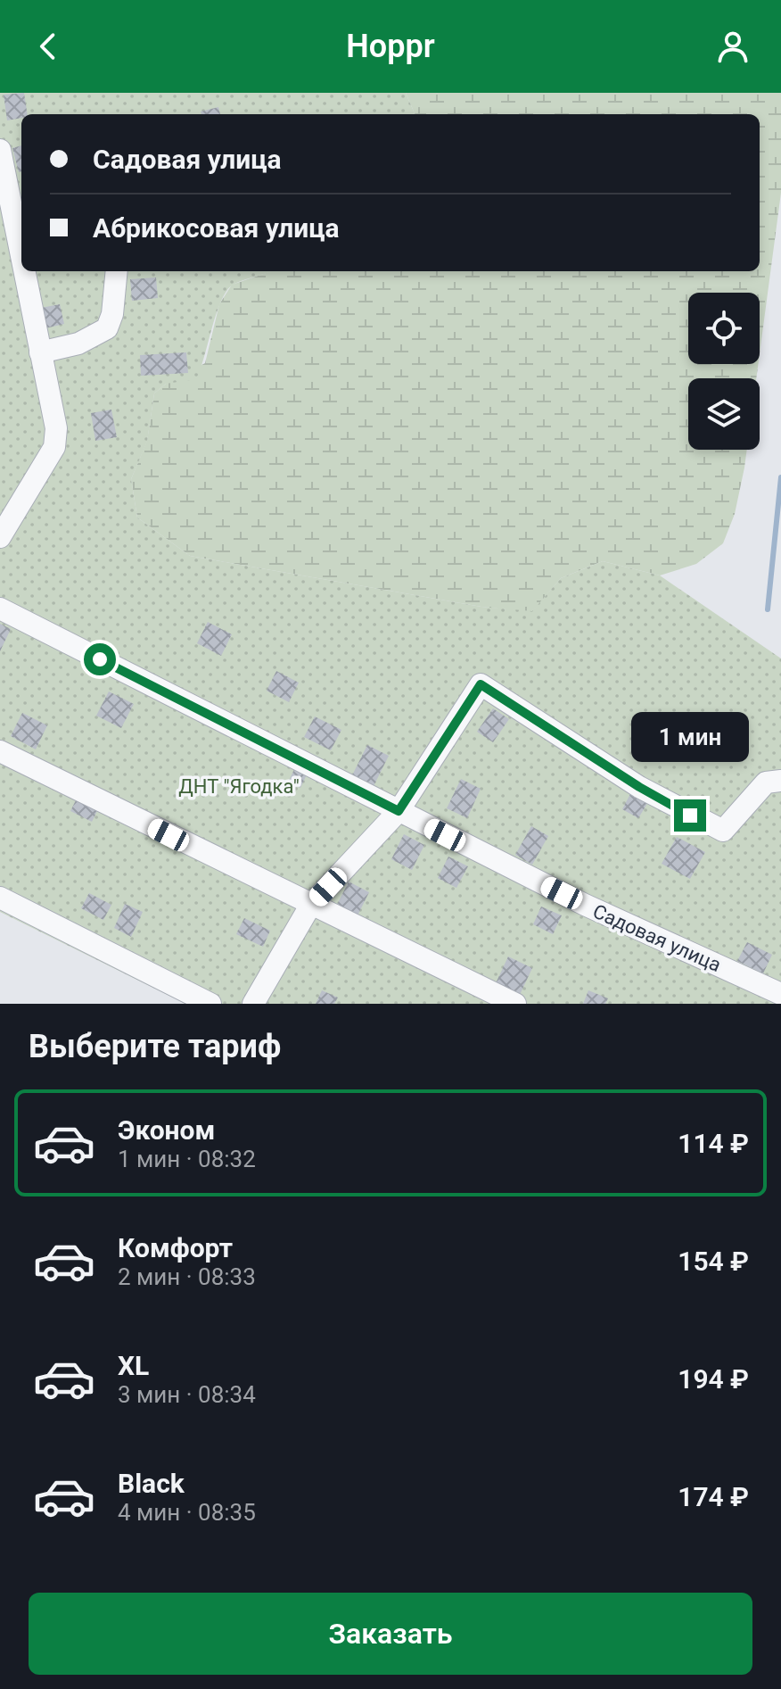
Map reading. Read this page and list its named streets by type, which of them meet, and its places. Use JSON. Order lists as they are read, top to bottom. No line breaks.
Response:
{"streets":{"street":["Садовая улица"]},"parks":["ДНТ \"Ягодка\""],"page":{"header":"Hoppr","banner":["Садовая улица","Абрикосовая улица"],"bubble":"1 мин","heading":"Выберите тариф","list":[{"name":"Эконом","note":"1 мин · 08:32","value":"114 ₽"},{"name":"Комфорт","note":"2 мин · 08:33","value":"154 ₽"},{"name":"XL","note":"3 мин · 08:34","value":"194 ₽"},{"name":"Black","note":"4 мин · 08:35","value":"174 ₽"}],"buttons":"Заказать"}}
